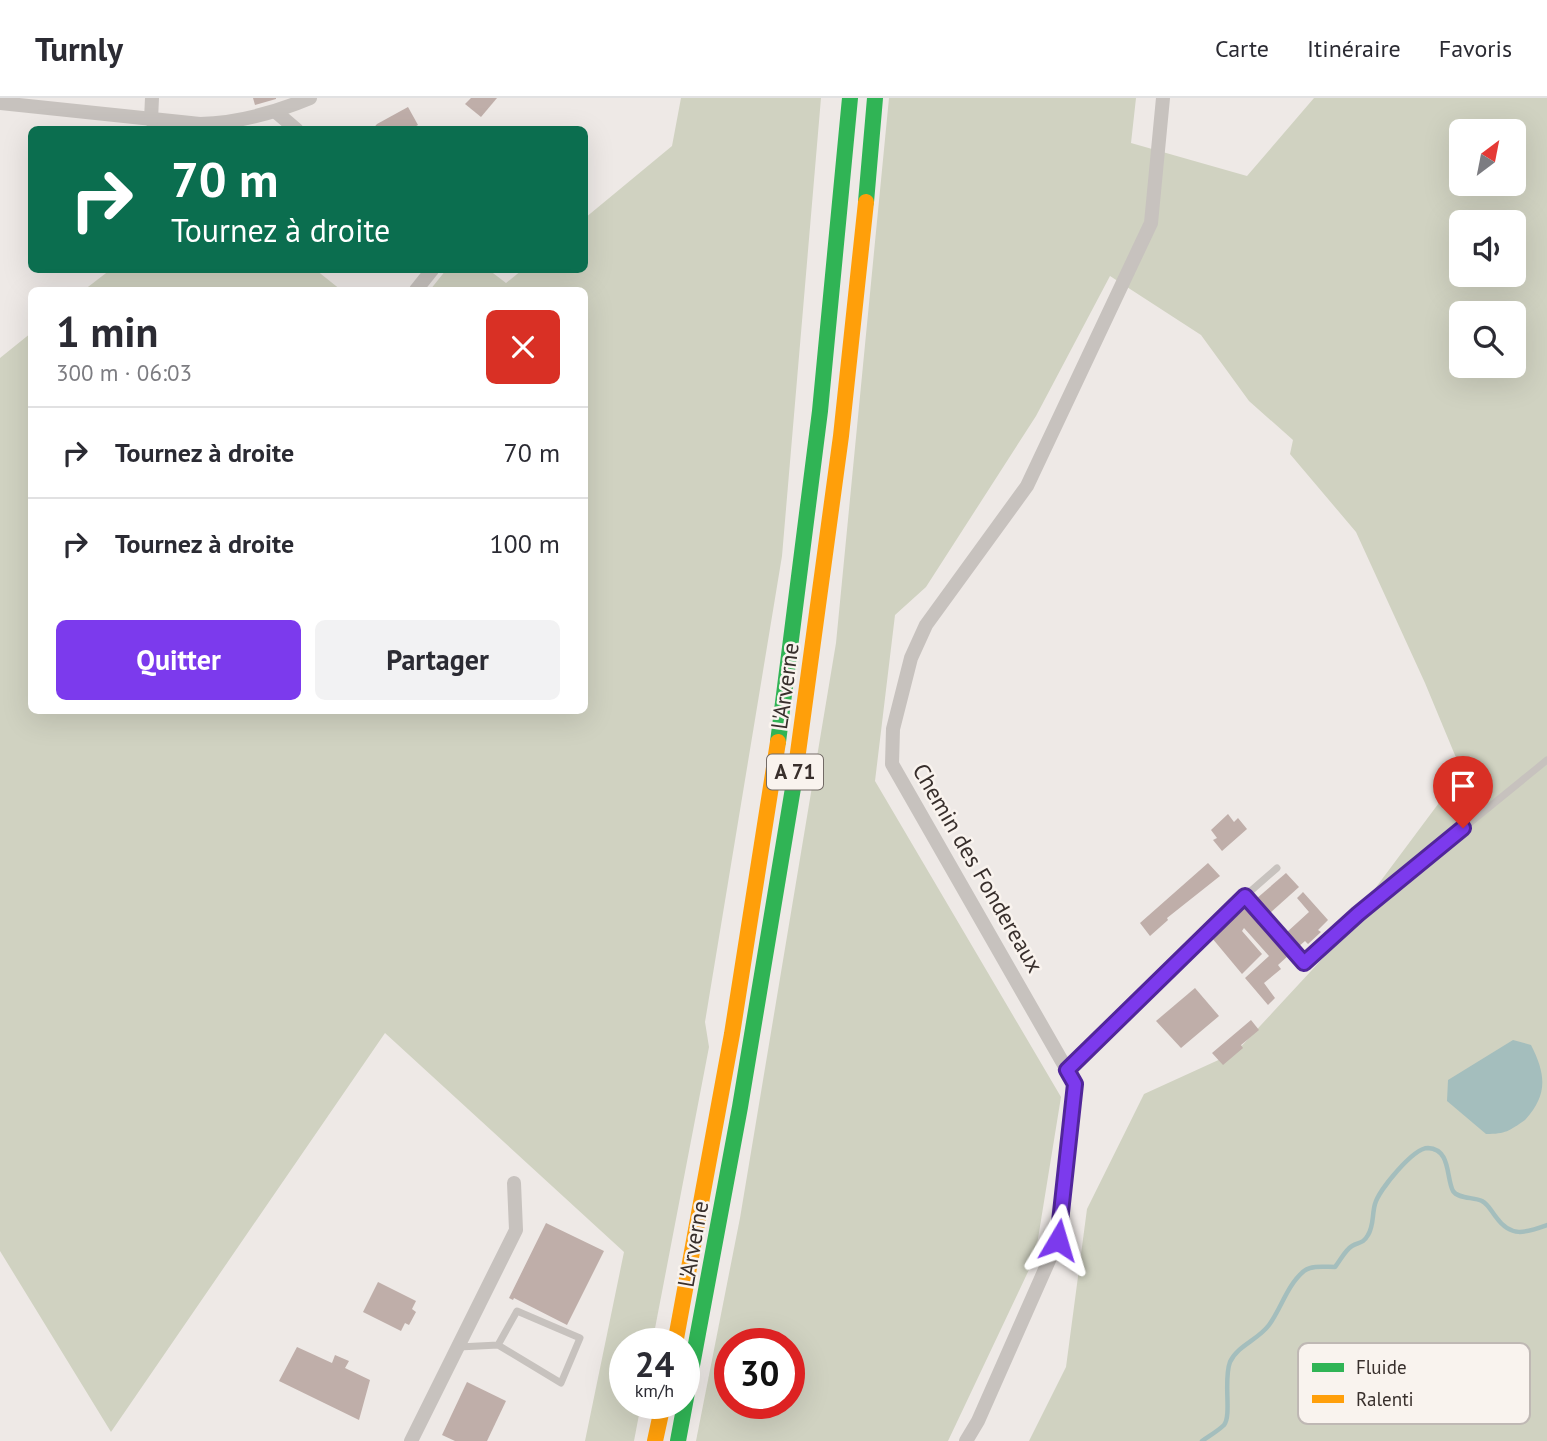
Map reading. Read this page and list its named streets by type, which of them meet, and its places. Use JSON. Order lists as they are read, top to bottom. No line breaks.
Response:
{"streets":{"highway":["L'Arverne","A 71"],"street":["Chemin des Fondereaux"]},"legend":["Fluide","Ralenti"],"north":"top right","page":{"header":"Turnly","nav":["Carte","Itinéraire","Favoris"],"turn":["70 m","Tournez à droite"],"heading":["1 min","300 m · 06:03"],"list":[{"name":"Tournez à droite","value":"70 m"},{"name":"Tournez à droite","value":"100 m"}],"buttons":["Quitter","Partager"],"speed":"24 km/h","limit":"30"}}
